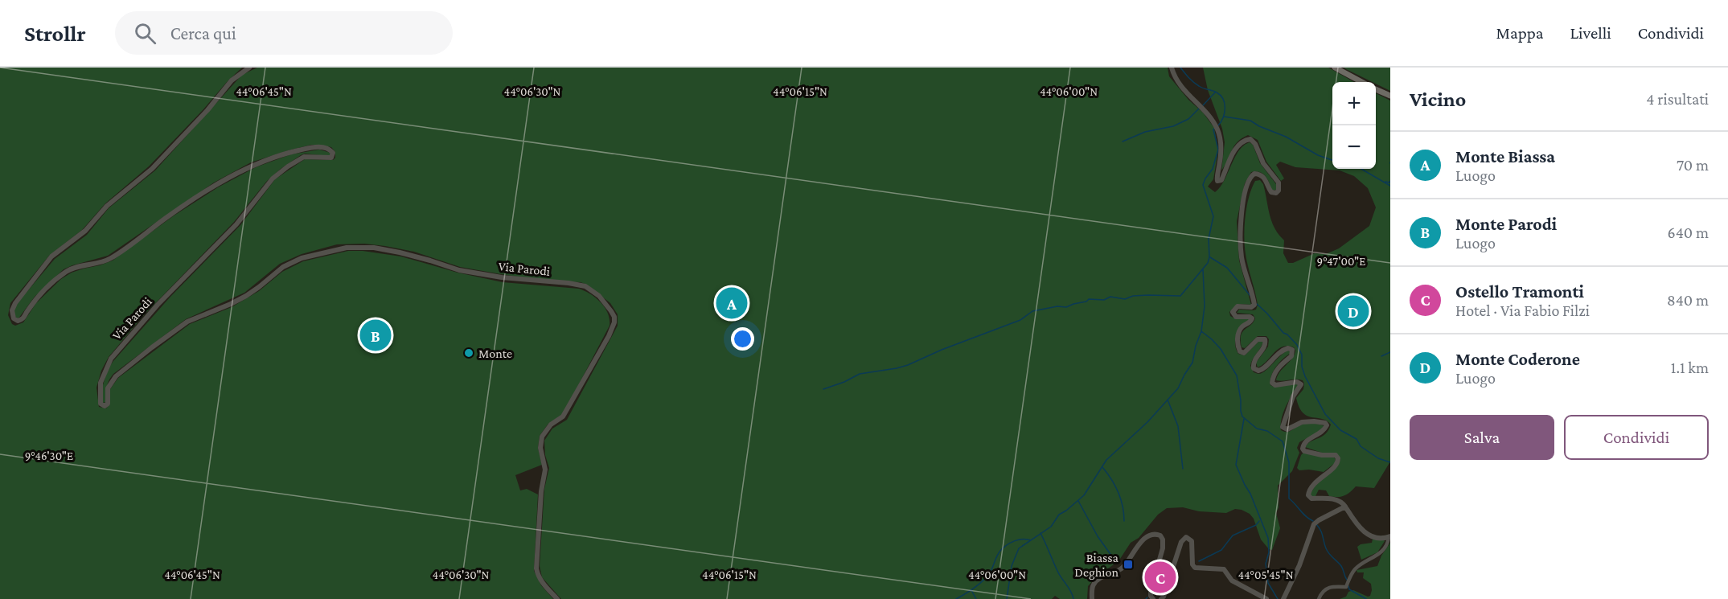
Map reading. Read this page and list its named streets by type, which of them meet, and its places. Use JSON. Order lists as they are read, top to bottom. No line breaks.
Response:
{"streets":{"street":["Via Parodi"]},"places":{"other":["Monte"],"transit":["Biassa Deghion"]},"page":{"header":"Strollr","search":"Cerca qui","nav":["Mappa","Livelli","Condividi"],"heading":["Vicino","4 risultati"],"map_buttons":["+","−"],"list":[{"mark":"A","name":"Monte Biassa","note":"Luogo","value":"70 m"},{"mark":"B","name":"Monte Parodi","note":"Luogo","value":"640 m"},{"mark":"C","name":"Ostello Tramonti","note":"Hotel · Via Fabio Filzi","value":"840 m"},{"mark":"D","name":"Monte Coderone","note":"Luogo","value":"1.1 km"}],"pins":["A","D","B","C"],"buttons":["Salva","Condividi"]},"coordinates":["44°06'45\"N","44°06'30\"N","44°06'15\"N","44°06'00\"N","9°47'00\"E","9°46'30\"E","44°05'45\"N"]}
